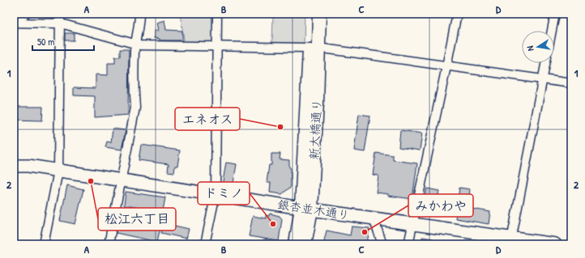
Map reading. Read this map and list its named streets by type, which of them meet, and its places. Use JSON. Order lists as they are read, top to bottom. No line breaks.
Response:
{"streets":{"main road":["新大橋通り"],"street":["銀杏並木通り"]},"crossings":[["新大橋通り","銀杏並木通り"]],"places":["エネオス","松江六丁目","ドミノ","みかわや"],"scale_bar":"50 m","north":"left","grid":{"columns":["A","B","C","D"],"rows":["1","2"]}}
